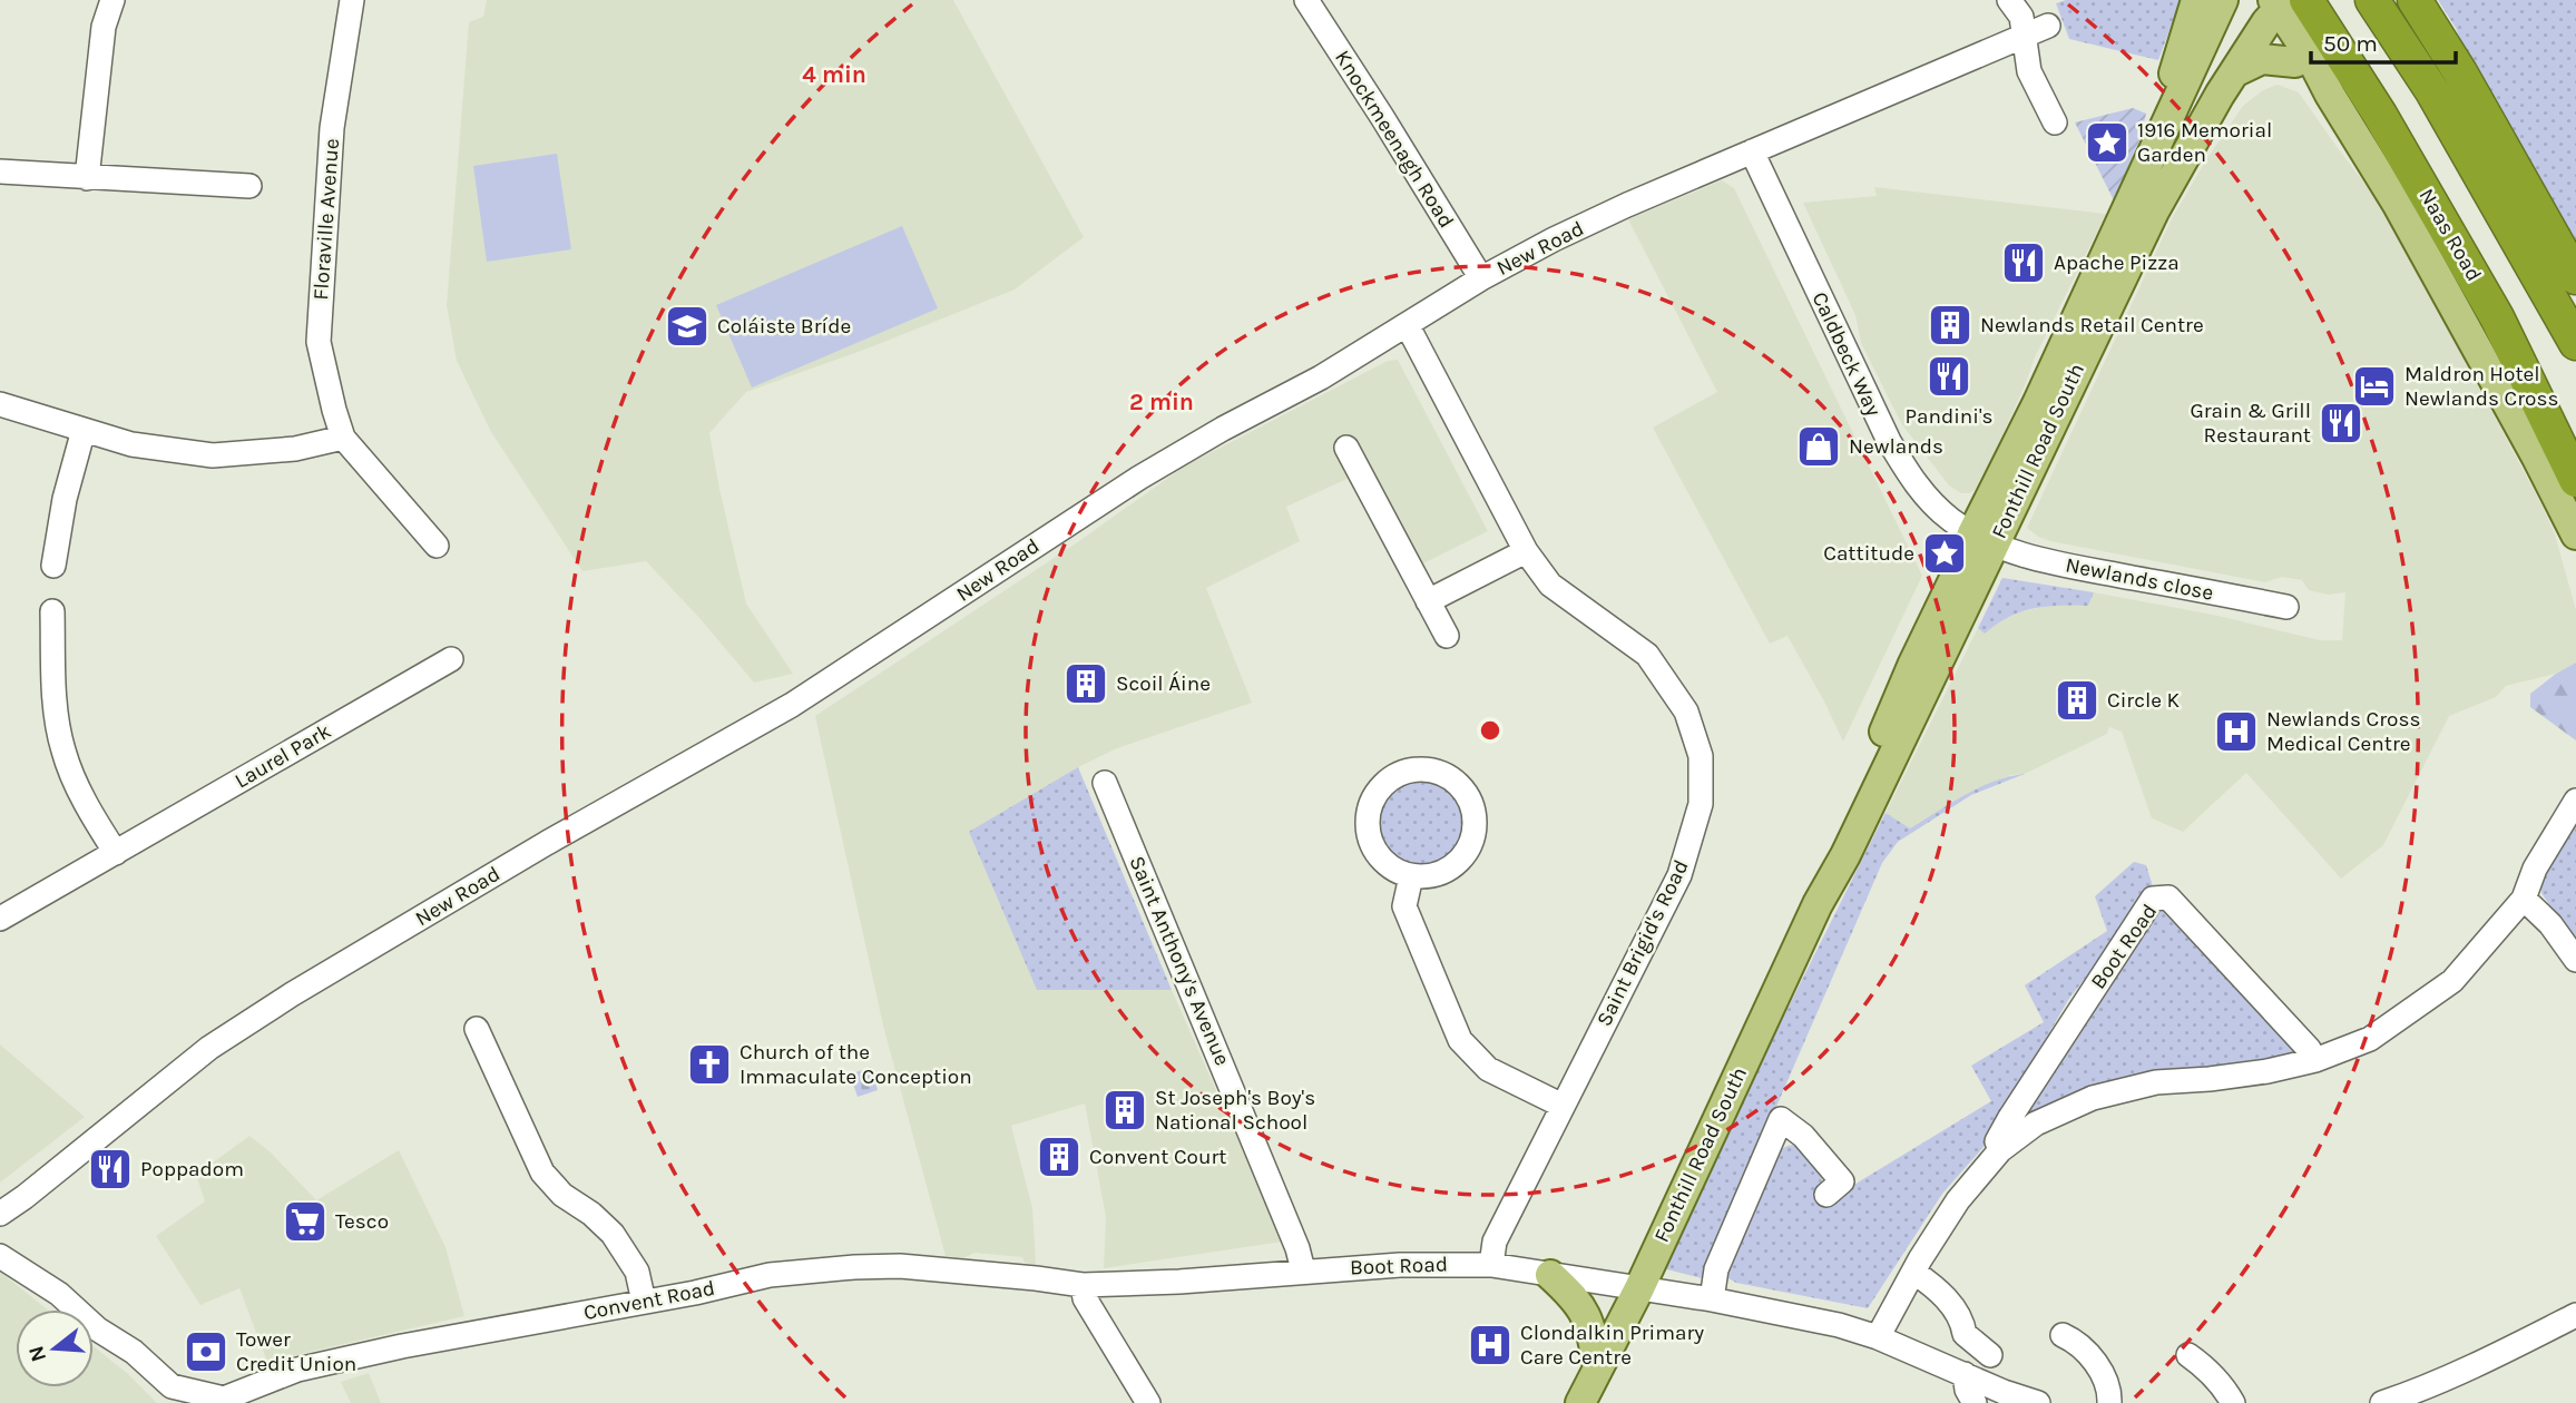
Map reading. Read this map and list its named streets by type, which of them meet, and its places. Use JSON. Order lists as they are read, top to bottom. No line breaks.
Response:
{"streets":{"highway":["Naas Road"],"main road":["Fonthill Road South"],"street":["Knockmeenagh Road","Floraville Avenue","New Road","Caldbeck Way","Newlands close","Laurel Park","Saint Brigid's Road","Boot Road","Saint Anthony's Avenue","Convent Road"]},"crossings":[["Knockmeenagh Road","New Road"],["Naas Road","Fonthill Road South"],["New Road","Caldbeck Way"],["New Road","Saint Brigid's Road"],["Caldbeck Way","Fonthill Road South"],["Caldbeck Way","Newlands close"],["Fonthill Road South","Newlands close"],["Fonthill Road South","Boot Road"],["Saint Brigid's Road","Boot Road"],["Boot Road","Saint Anthony's Avenue"],["Boot Road","Convent Road"]],"places":{"place":["1916 Memorial Garden","Cattitude"],"restaurant":["Apache Pizza","Pandini's","Grain & Grill Restaurant","Poppadom"],"building":["Newlands Retail Centre","Scoil Áine","Circle K","St Joseph's Boy's National School","Convent Court"],"school or university":["Coláiste Bríde"],"hotel":["Maldron Hotel Newlands Cross"],"shop":["Newlands"],"hospital":["Newlands Cross Medical Centre","Clondalkin Primary Care Centre"],"church":["Church of the Immaculate Conception"],"supermarket":["Tesco"],"bank":["Tower Credit Union"]},"scale_bar":"50 m","north":"left","rings":["4 min","2 min"]}
